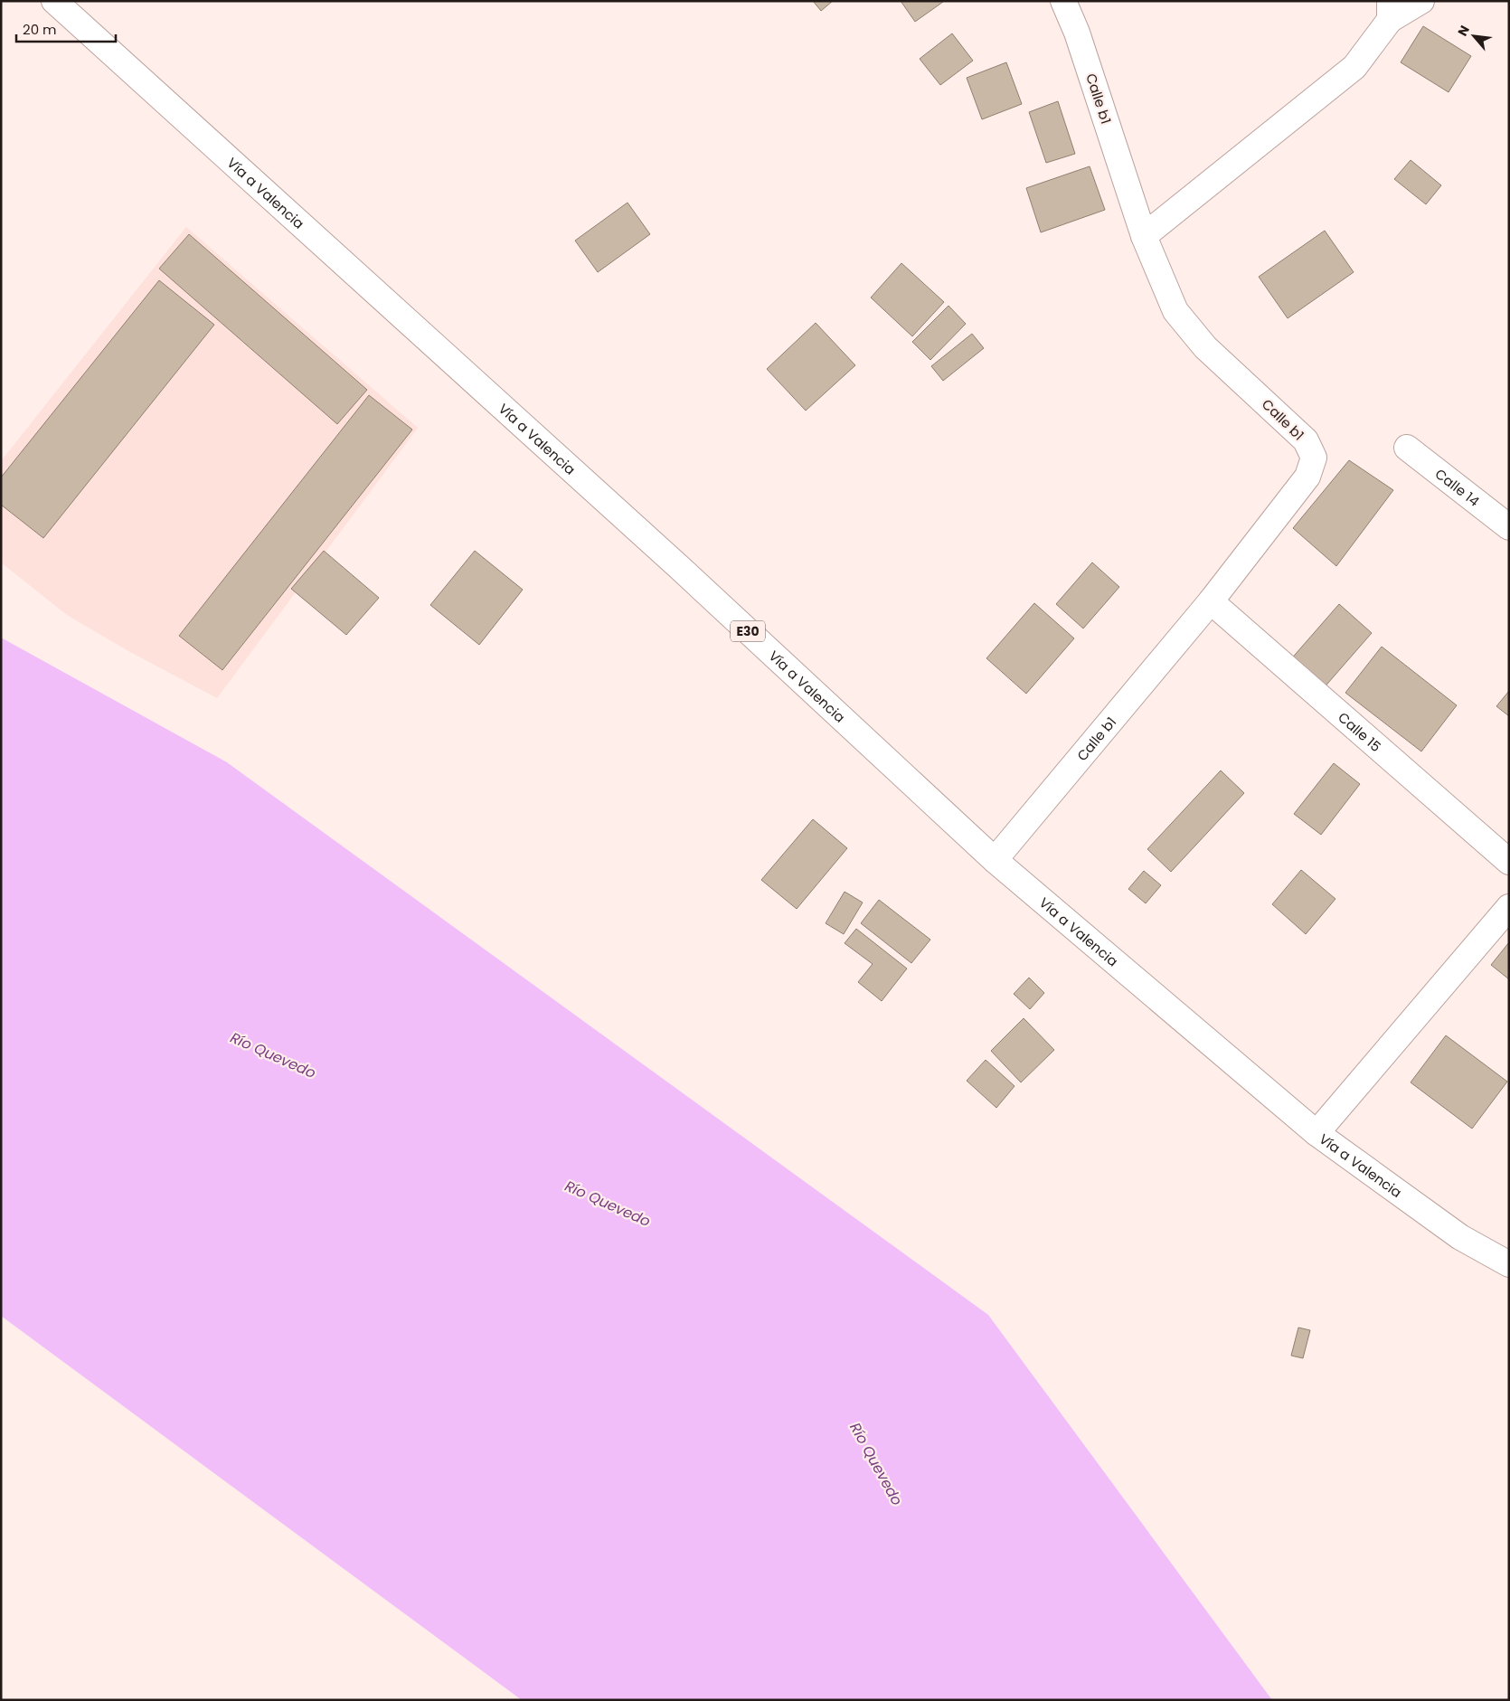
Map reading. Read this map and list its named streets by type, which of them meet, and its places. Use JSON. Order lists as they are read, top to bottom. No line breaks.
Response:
{"streets":{"main road":["Calle b1","Vía a Valencia","Calle 14","E30","Calle 15"]},"crossings":[["Calle b1","Vía a Valencia"],["Calle b1","Calle 15"]],"water":["Río Quevedo"],"scale_bar":"20 m","north":"top left"}
